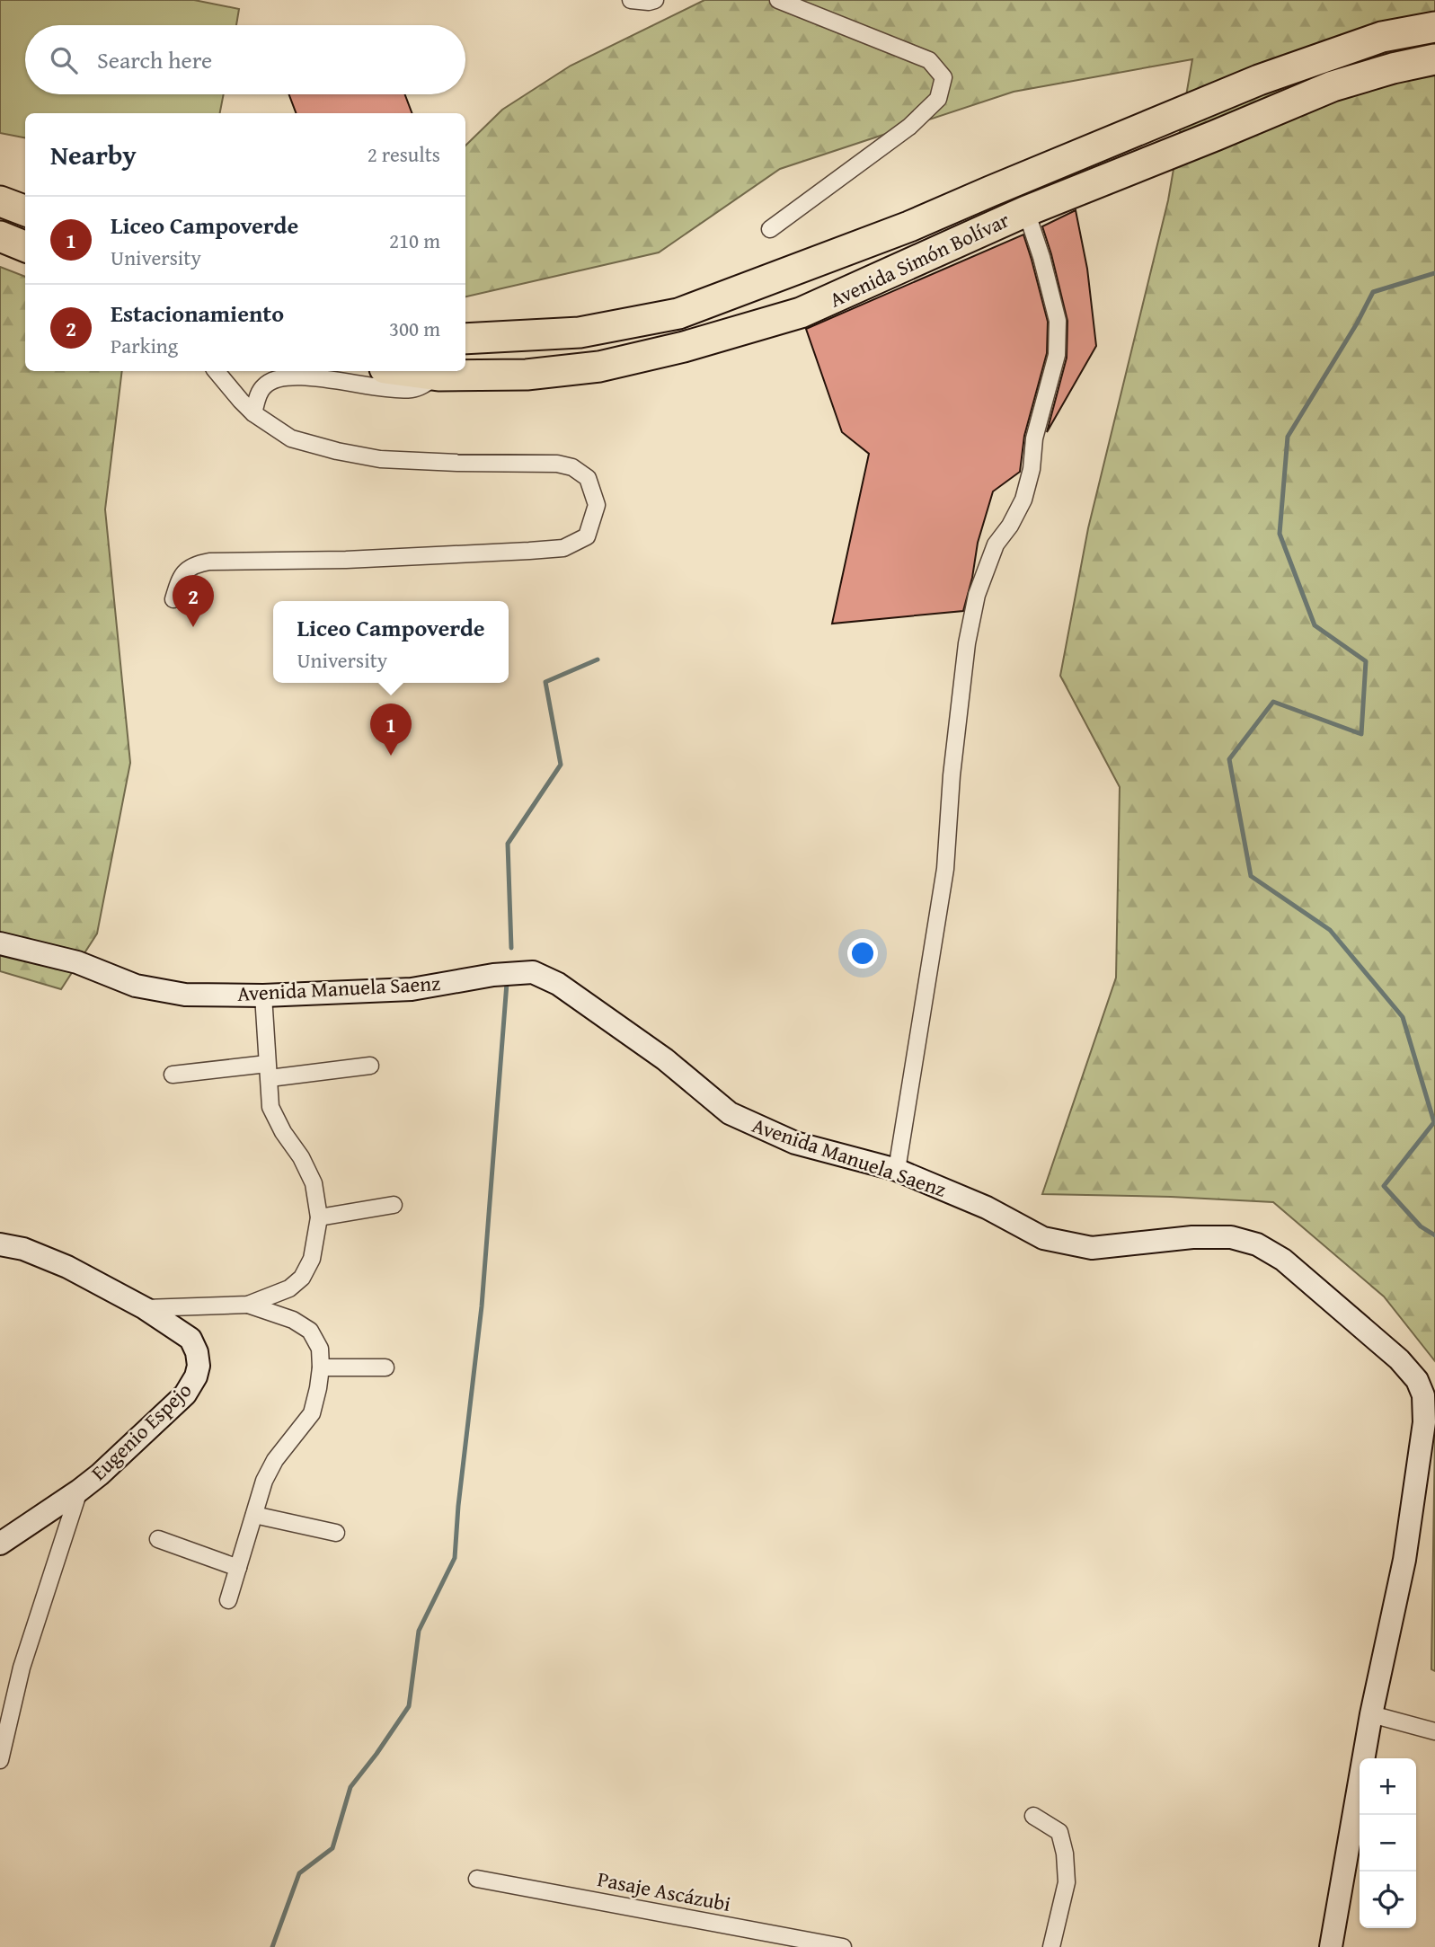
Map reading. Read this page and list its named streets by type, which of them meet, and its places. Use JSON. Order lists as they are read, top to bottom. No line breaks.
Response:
{"streets":{"highway":["Avenida Simón Bolívar"],"street":["Avenida Manuela Saenz","Eugenio Espejo","Pasaje Ascázubi"]},"page":{"search":"Search here","heading":["Nearby","2 results"],"list":[{"mark":"1","name":"Liceo Campoverde","note":"University","value":"210 m"},{"mark":"2","name":"Estacionamiento","note":"Parking","value":"300 m"}],"pins":["2","1"],"popup":["Liceo Campoverde","University"],"map_buttons":["+","−"]}}
